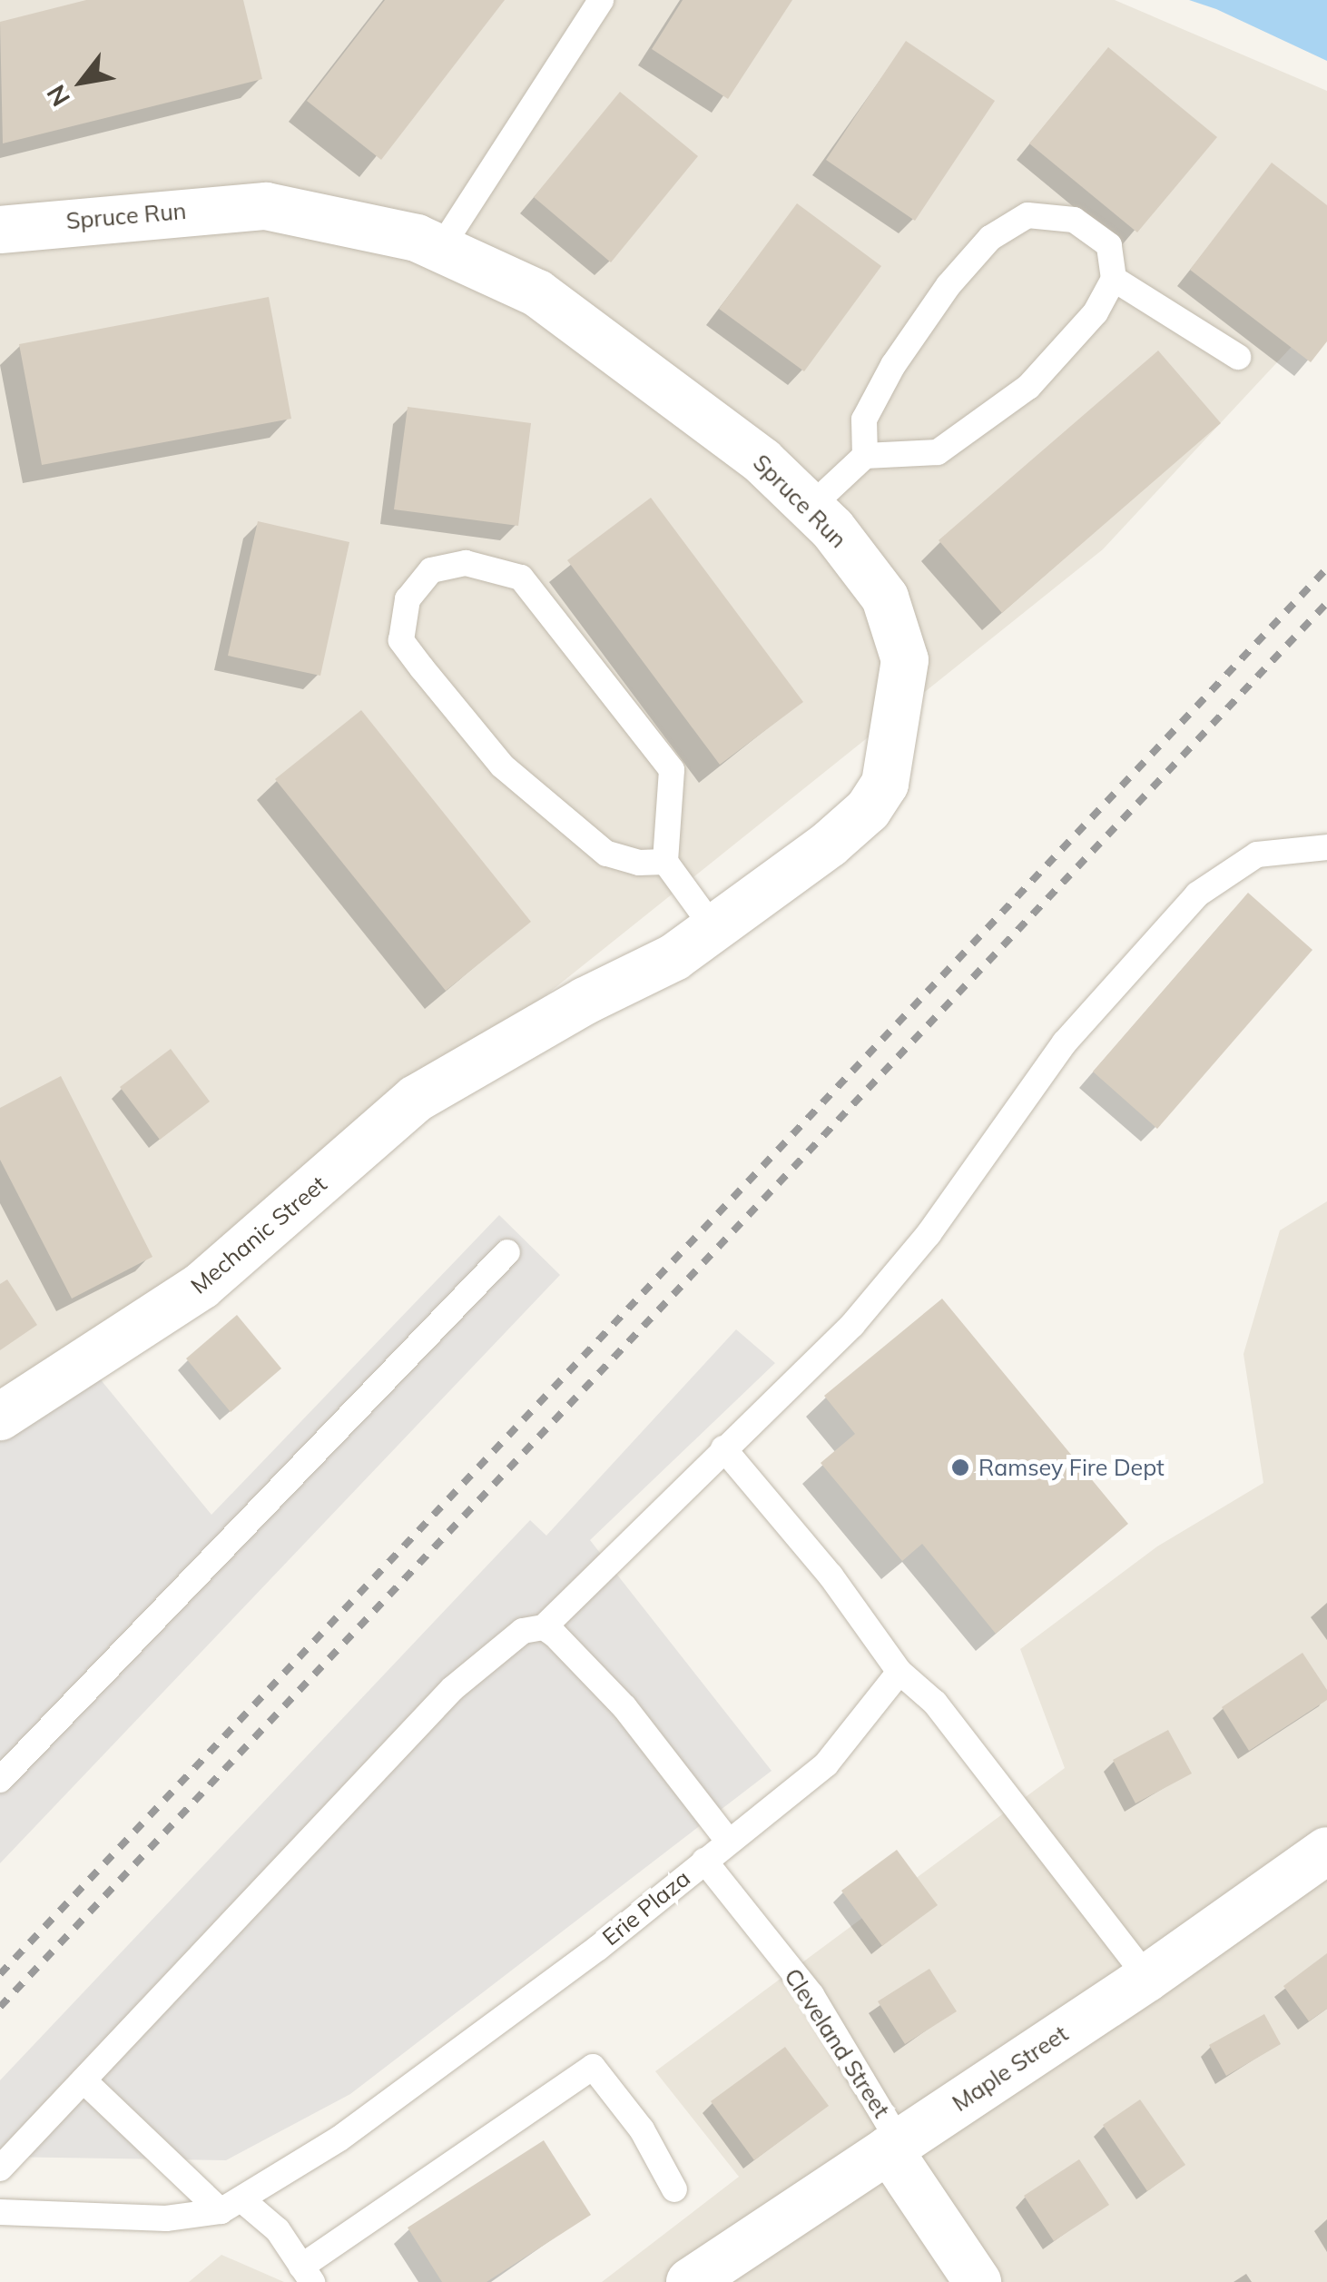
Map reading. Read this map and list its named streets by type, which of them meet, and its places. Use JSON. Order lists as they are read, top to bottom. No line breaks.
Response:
{"streets":{"street":["Spruce Run","Mechanic Street","Cleveland Street","Maple Street"],"lane":["Erie Plaza"]},"crossings":[["Spruce Run","Mechanic Street"],["Erie Plaza","Cleveland Street"],["Cleveland Street","Maple Street"]],"places":["Ramsey Fire Dept"],"north":"bottom left"}
